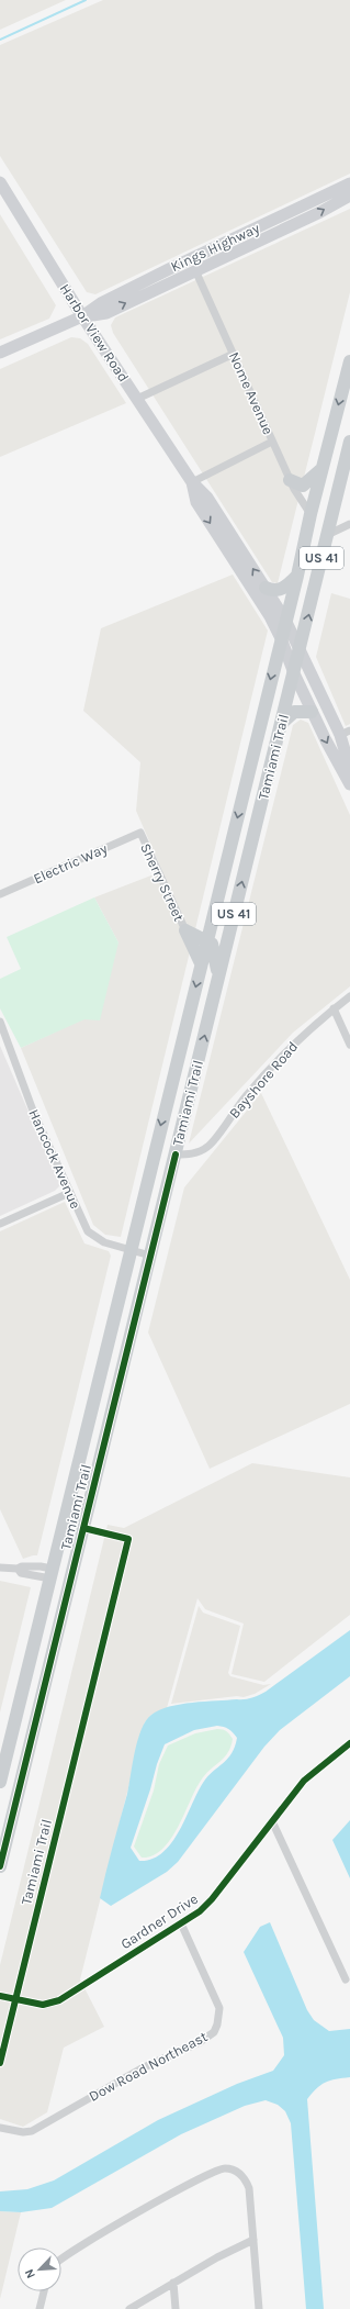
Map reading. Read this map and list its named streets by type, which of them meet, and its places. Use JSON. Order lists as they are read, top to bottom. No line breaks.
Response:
{"streets":{"main road":["Kings Highway","Harbor View Road","US 41","Tamiami Trail"],"street":["Nome Avenue","Electric Way","Sherry Street","Bayshore Road","Hancock Avenue","Gardner Drive","Dow Road Northeast"]},"crossings":[["Kings Highway","Harbor View Road"],["Kings Highway","Nome Avenue"],["Harbor View Road","Tamiami Trail"],["Nome Avenue","Tamiami Trail"],["Tamiami Trail","Bayshore Road"],["Tamiami Trail","Hancock Avenue"],["Tamiami Trail","Gardner Drive"],["Electric Way","Sherry Street"],["Gardner Drive","Dow Road Northeast"]],"north":"bottom left"}
